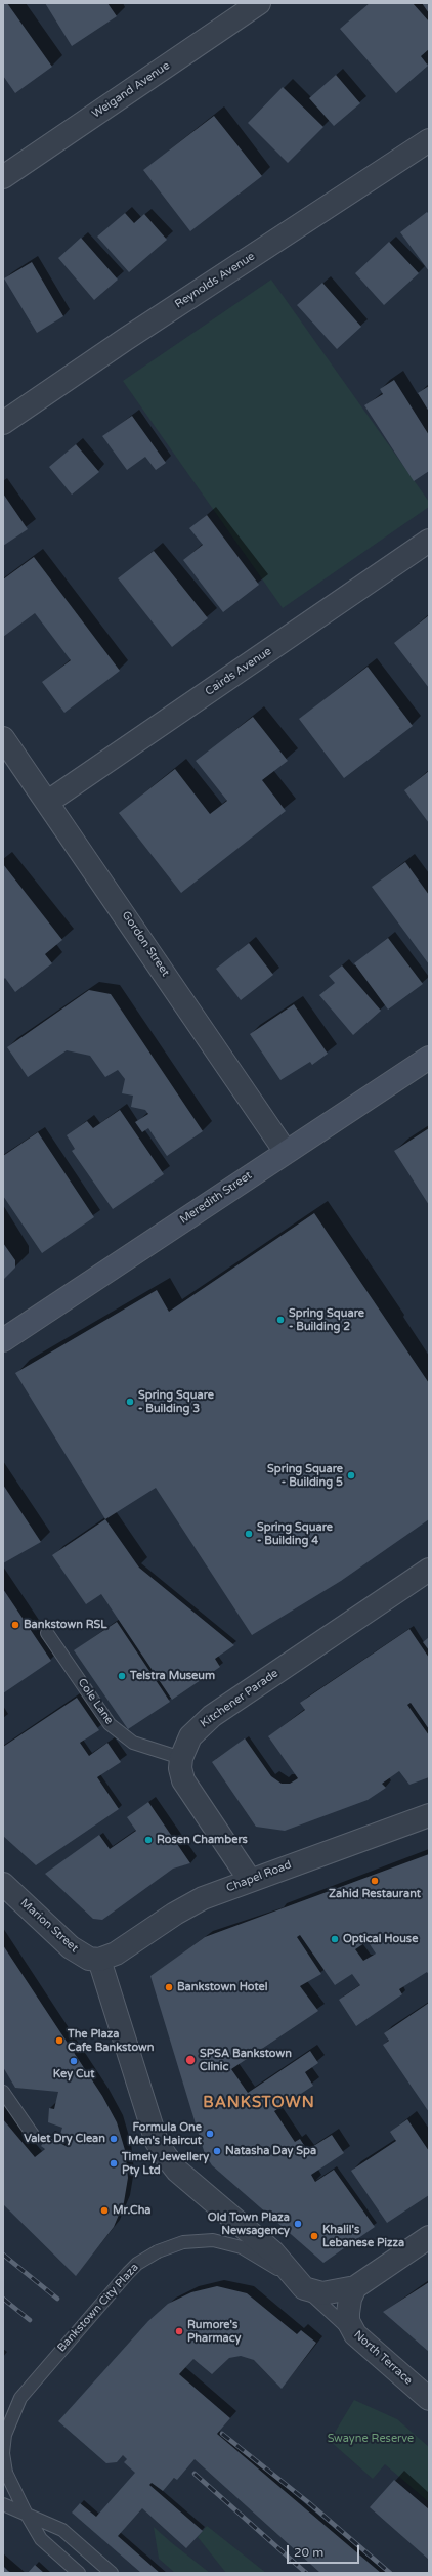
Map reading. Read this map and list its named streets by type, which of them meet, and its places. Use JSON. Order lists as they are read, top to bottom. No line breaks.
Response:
{"streets":{"main road":["Meredith Street"],"street":["Weigand Avenue","Reynolds Avenue","Cairds Avenue","Gordon Street","Kitchener Parade","Chapel Road","Marion Street","Bankstown City Plaza","North Terrace"],"lane":["Cole Lane"]},"crossings":[["Cairds Avenue","Gordon Street"],["Gordon Street","Meredith Street"],["Kitchener Parade","Cole Lane"],["Chapel Road","Marion Street"],["Bankstown City Plaza","North Terrace"]],"districts":["BANKSTOWN"],"parks":["Swayne Reserve"],"places":["Spring Square - Building 2","Spring Square - Building 3","Spring Square - Building 5","Spring Square - Building 4","Bankstown RSL","Telstra Museum","Rosen Chambers","Zahid Restaurant","Optical House","Bankstown Hotel","The Plaza Cafe Bankstown","SPSA Bankstown Clinic","Key Cut","Formula One Men's Haircut","Valet Dry Clean","Natasha Day Spa","Timely Jewellery Pty Ltd","Mr.Cha","Old Town Plaza Newsagency","Khalil's Lebanese Pizza","Rumore's Pharmacy"],"scale_bar":"20 m"}
